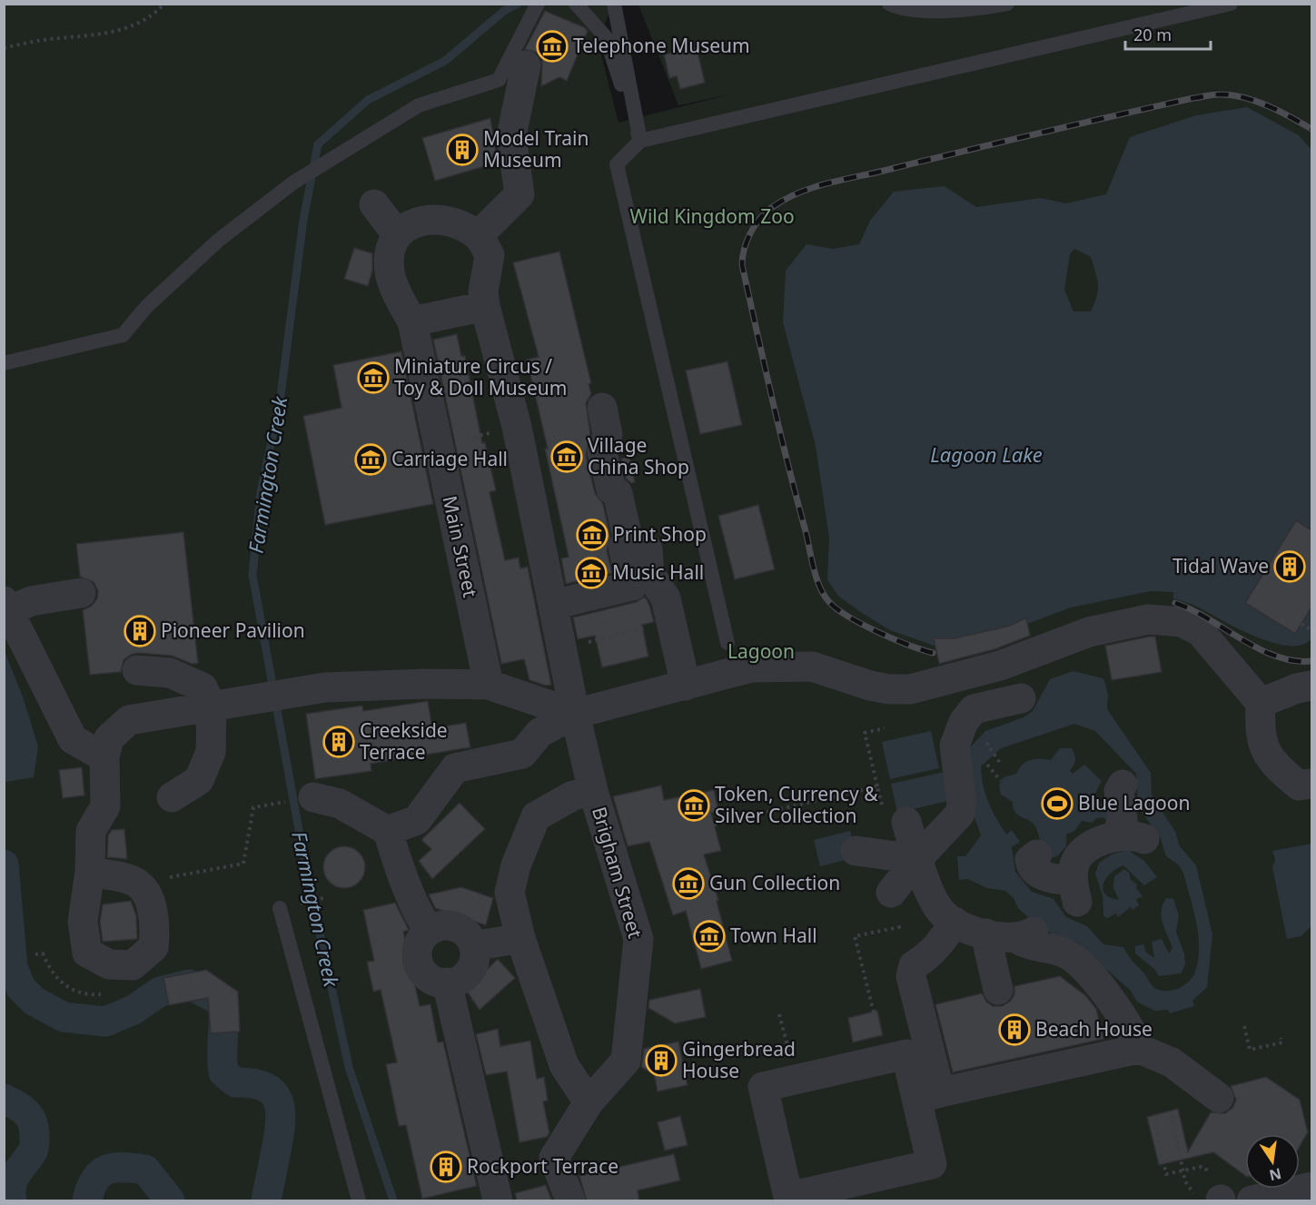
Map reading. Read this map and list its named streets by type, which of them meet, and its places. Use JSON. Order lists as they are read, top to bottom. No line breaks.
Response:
{"streets":{"street":["Main Street","Brigham Street"]},"water":["Lagoon Lake","Farmington Creek"],"parks":["Wild Kingdom Zoo","Lagoon"],"places":{"museum":["Telephone Museum","Miniature Circus / Toy & Doll Museum","Village China Shop","Carriage Hall","Print Shop","Music Hall","Token, Currency & Silver Collection","Gun Collection","Town Hall"],"building":["Model Train Museum","Tidal Wave","Pioneer Pavilion","Creekside Terrace","Beach House","Gingerbread House","Rockport Terrace"],"sports":["Blue Lagoon"]},"scale_bar":"20 m","north":"bottom"}
